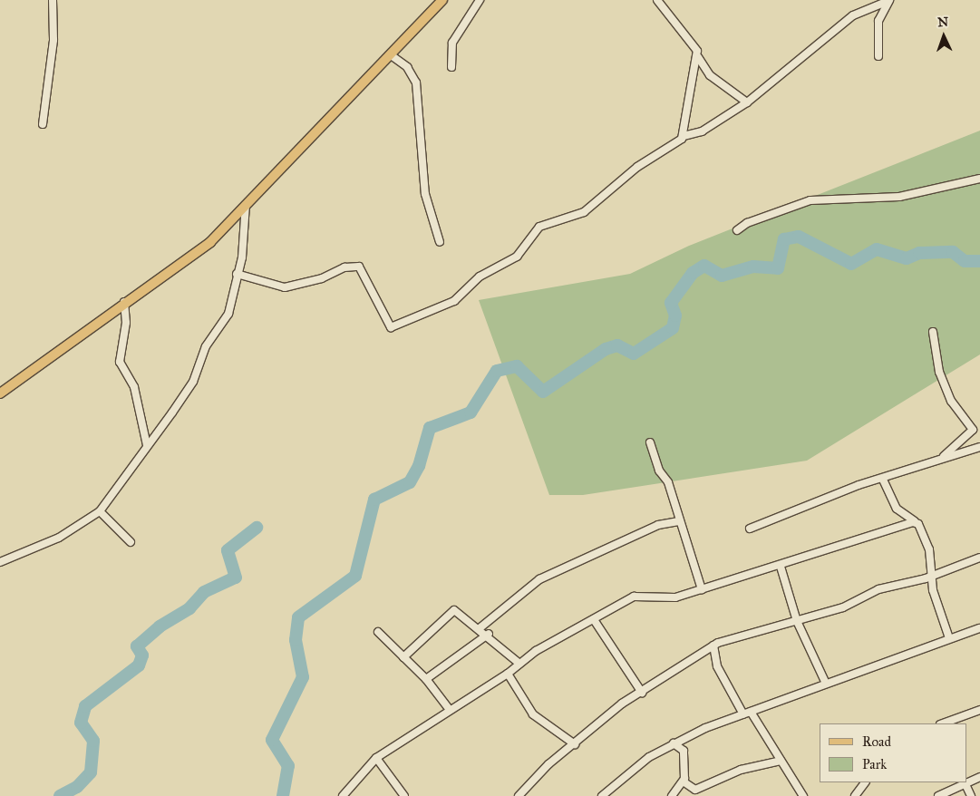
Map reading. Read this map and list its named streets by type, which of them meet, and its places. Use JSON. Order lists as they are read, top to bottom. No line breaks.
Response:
{"legend":["Road","Park"],"north":"top"}
